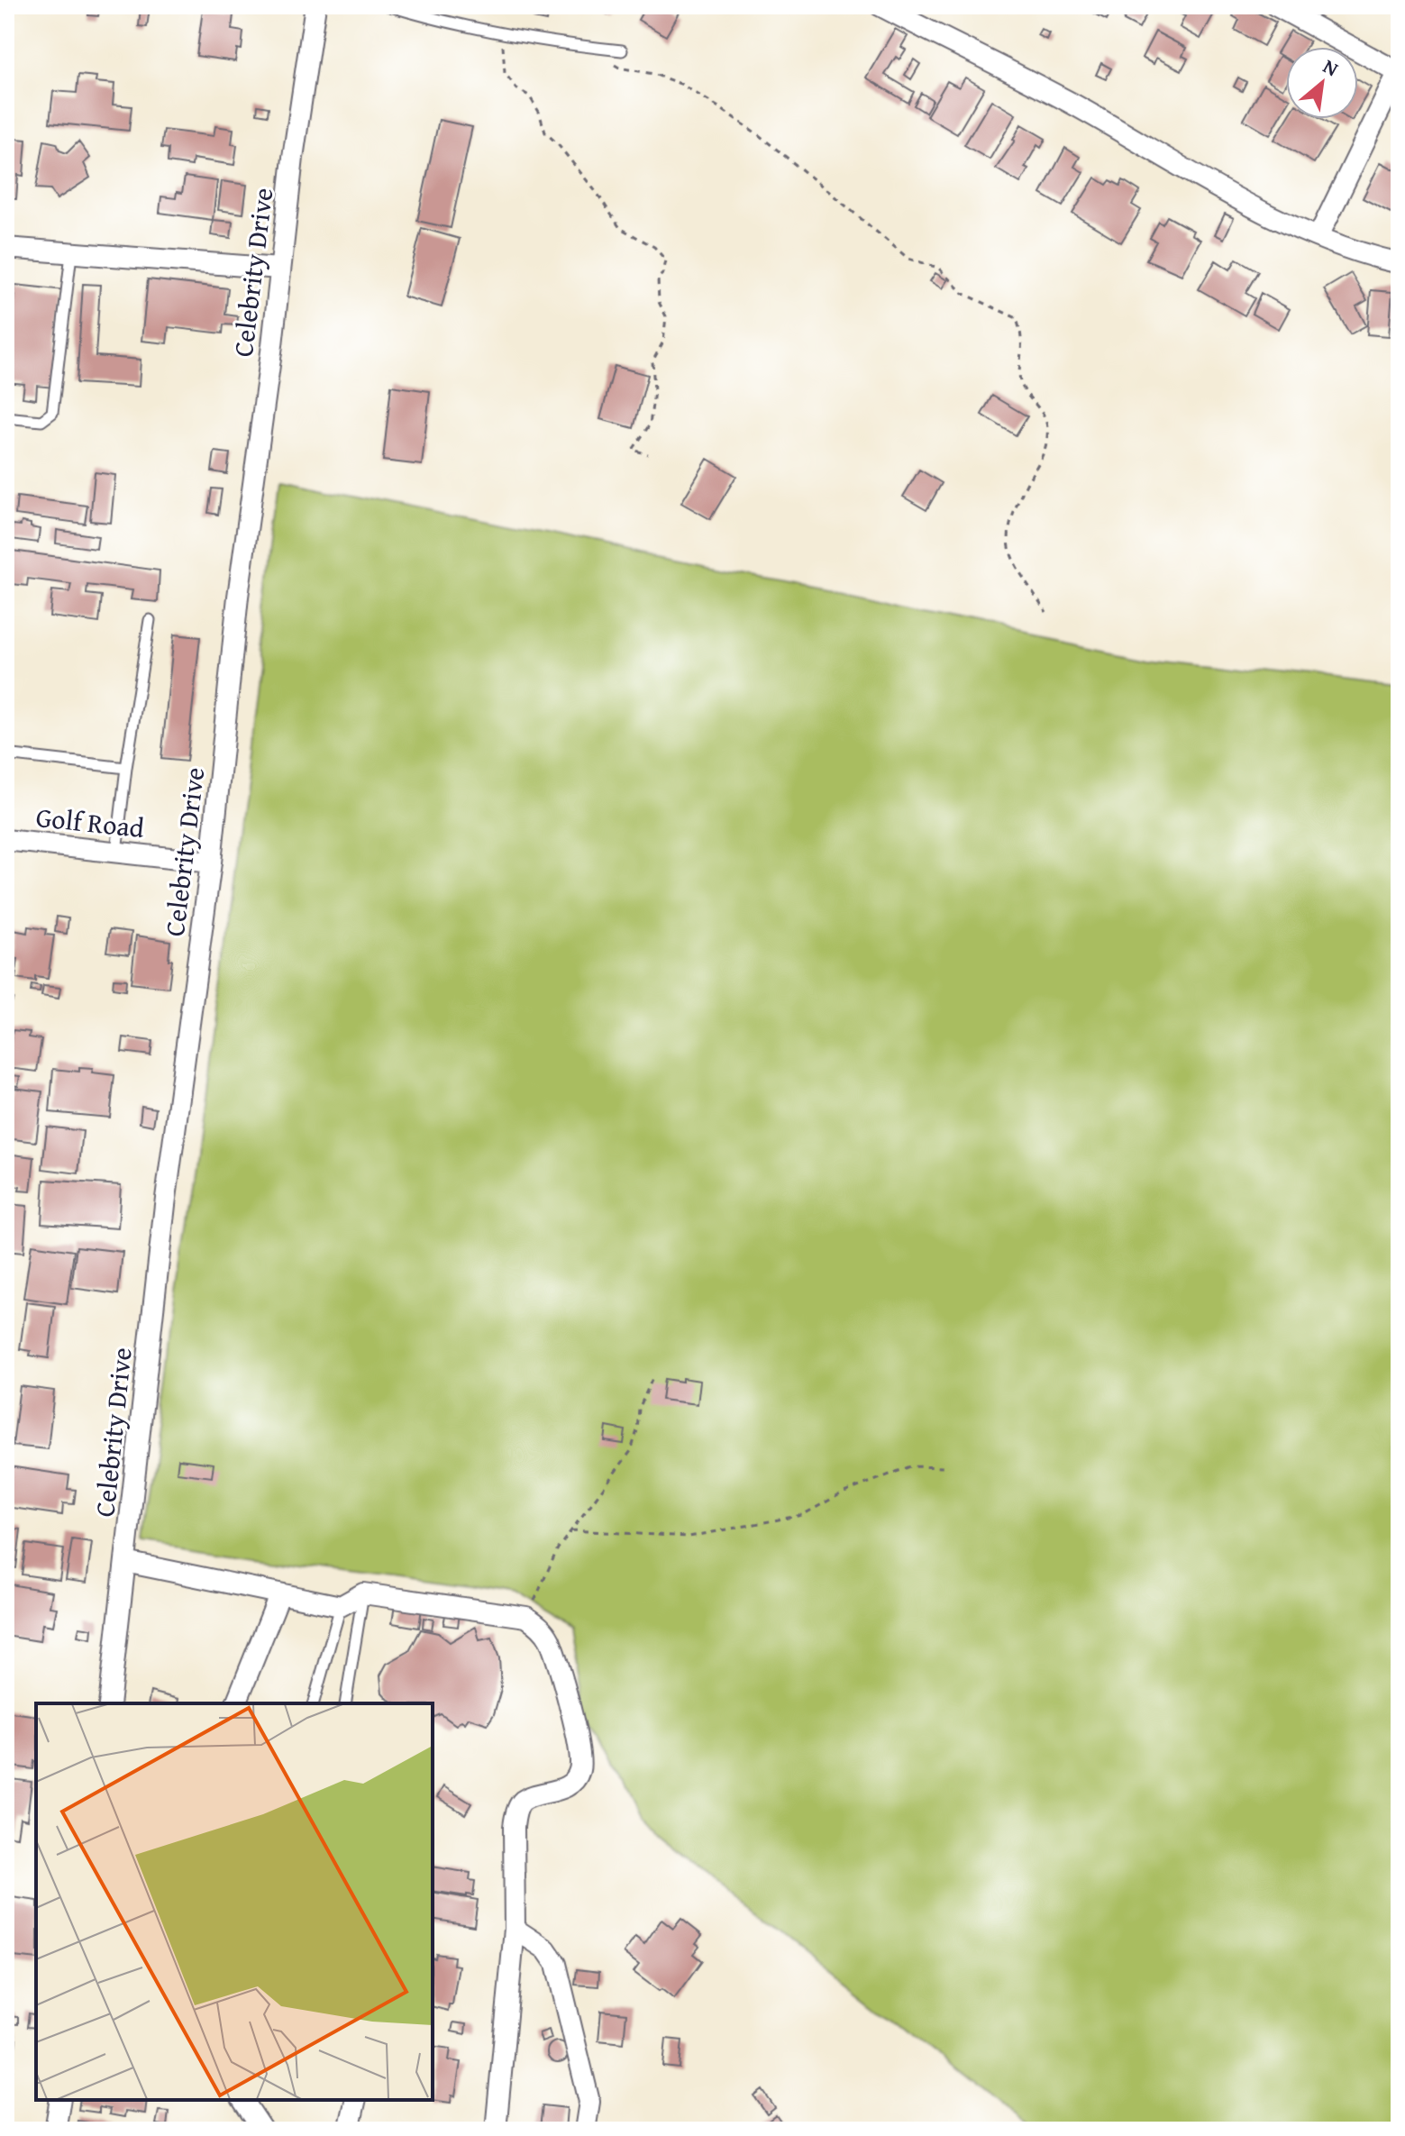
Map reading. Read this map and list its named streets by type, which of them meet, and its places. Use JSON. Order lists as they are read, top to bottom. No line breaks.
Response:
{"streets":{"street":["Celebrity Drive","Golf Road"]},"crossings":[["Celebrity Drive","Golf Road"]],"north":"top right"}
